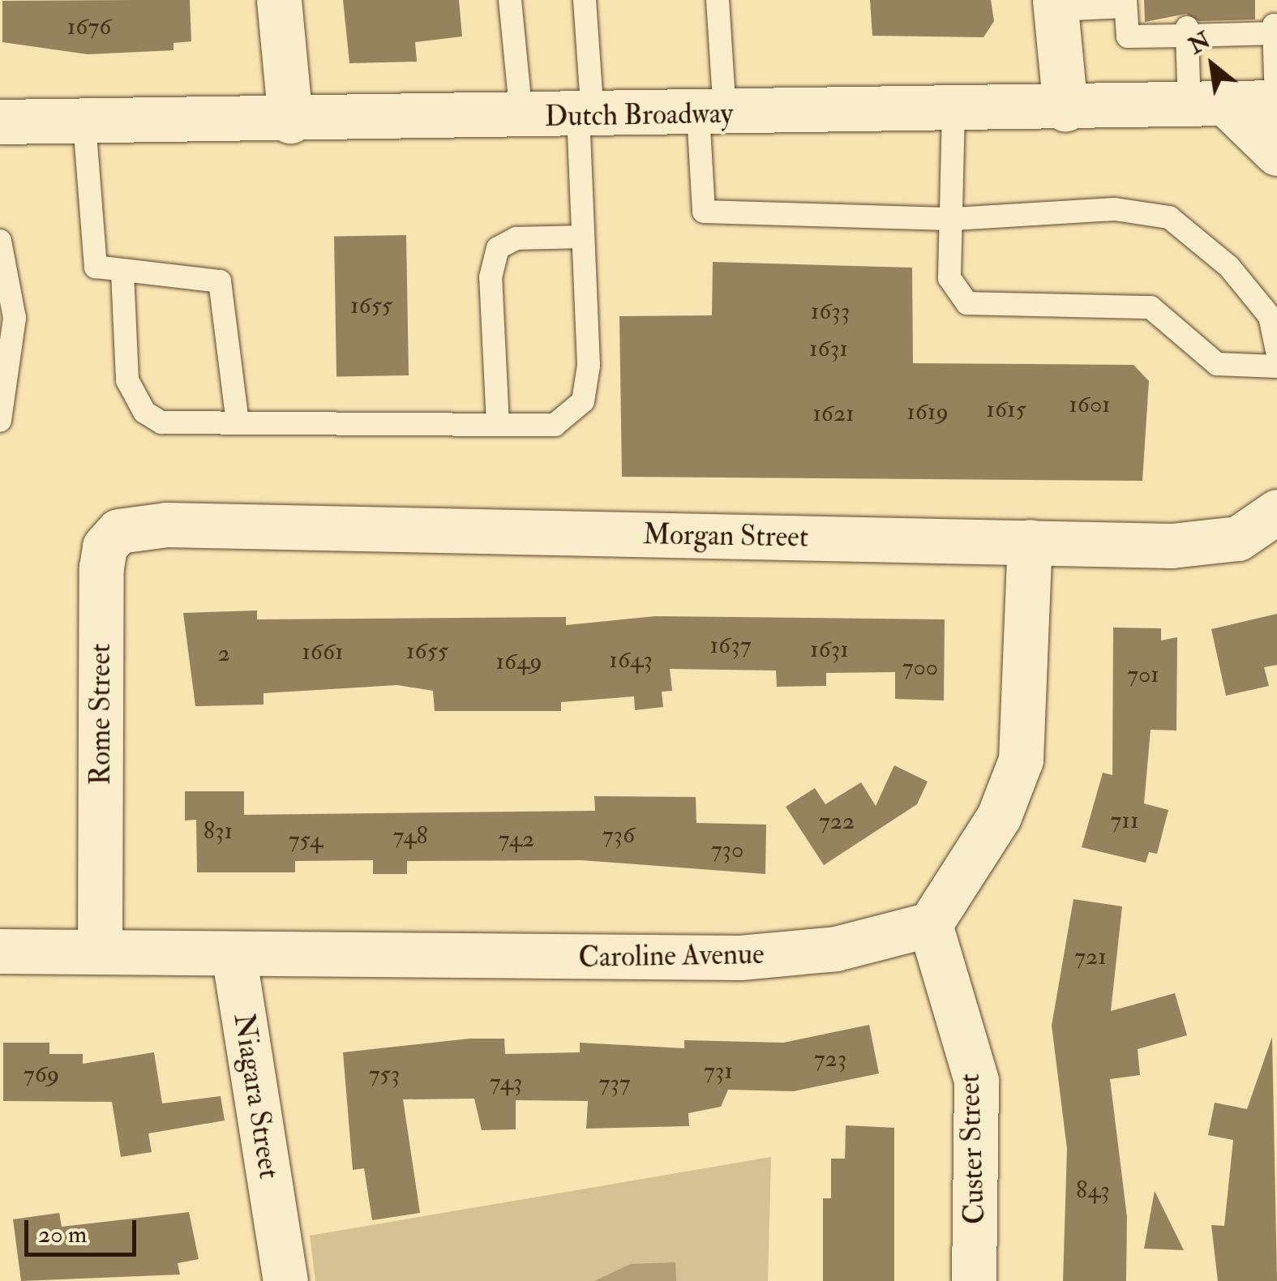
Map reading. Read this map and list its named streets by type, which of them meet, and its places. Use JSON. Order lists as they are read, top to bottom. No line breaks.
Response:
{"streets":{"street":["Dutch Broadway","Morgan Street","Rome Street","Caroline Avenue","Niagara Street","Custer Street"]},"crossings":[["Morgan Street","Rome Street"],["Rome Street","Caroline Avenue"],["Caroline Avenue","Niagara Street"],["Caroline Avenue","Custer Street"]],"house_numbers":["1676","1655","1633","1631","1601","1615","1619","1621","1637","1631","1655","1661","2","1643","1649","700","701","711","722","831","736","748","742","754","730","721","723","731","769","753","743","737","843"],"scale_bar":"20 m","north":"top left"}
